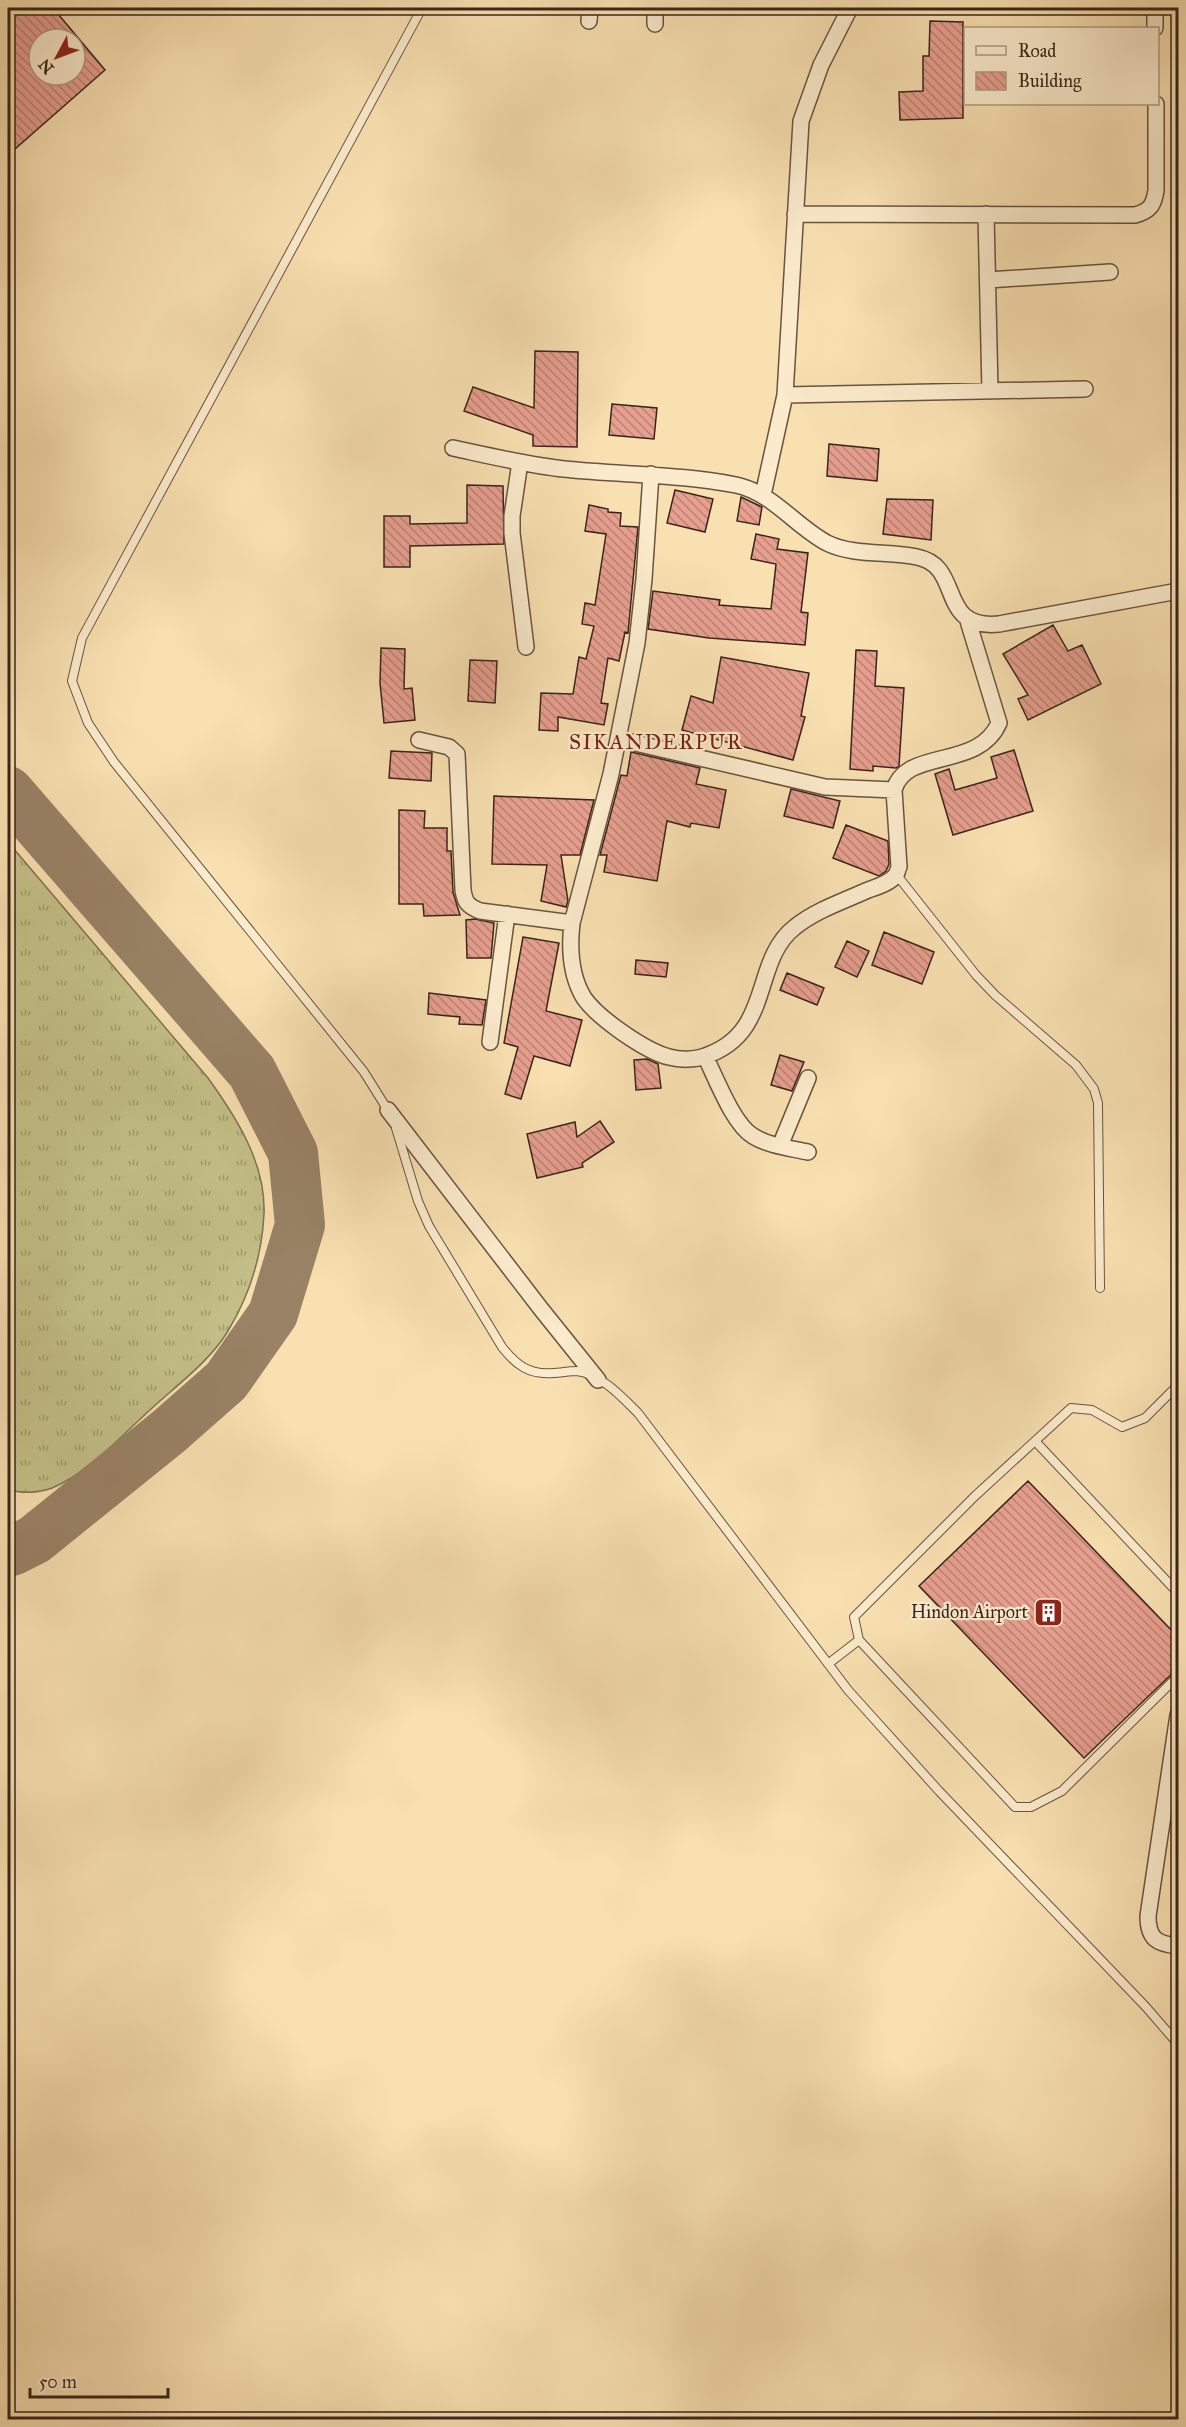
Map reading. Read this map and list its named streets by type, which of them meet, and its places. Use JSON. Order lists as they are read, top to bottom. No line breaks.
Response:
{"districts":["SIKANDERPUR"],"places":{"building":["Hindon Airport"]},"legend":["Road","Building"],"scale_bar":"50 m","north":"bottom left"}
